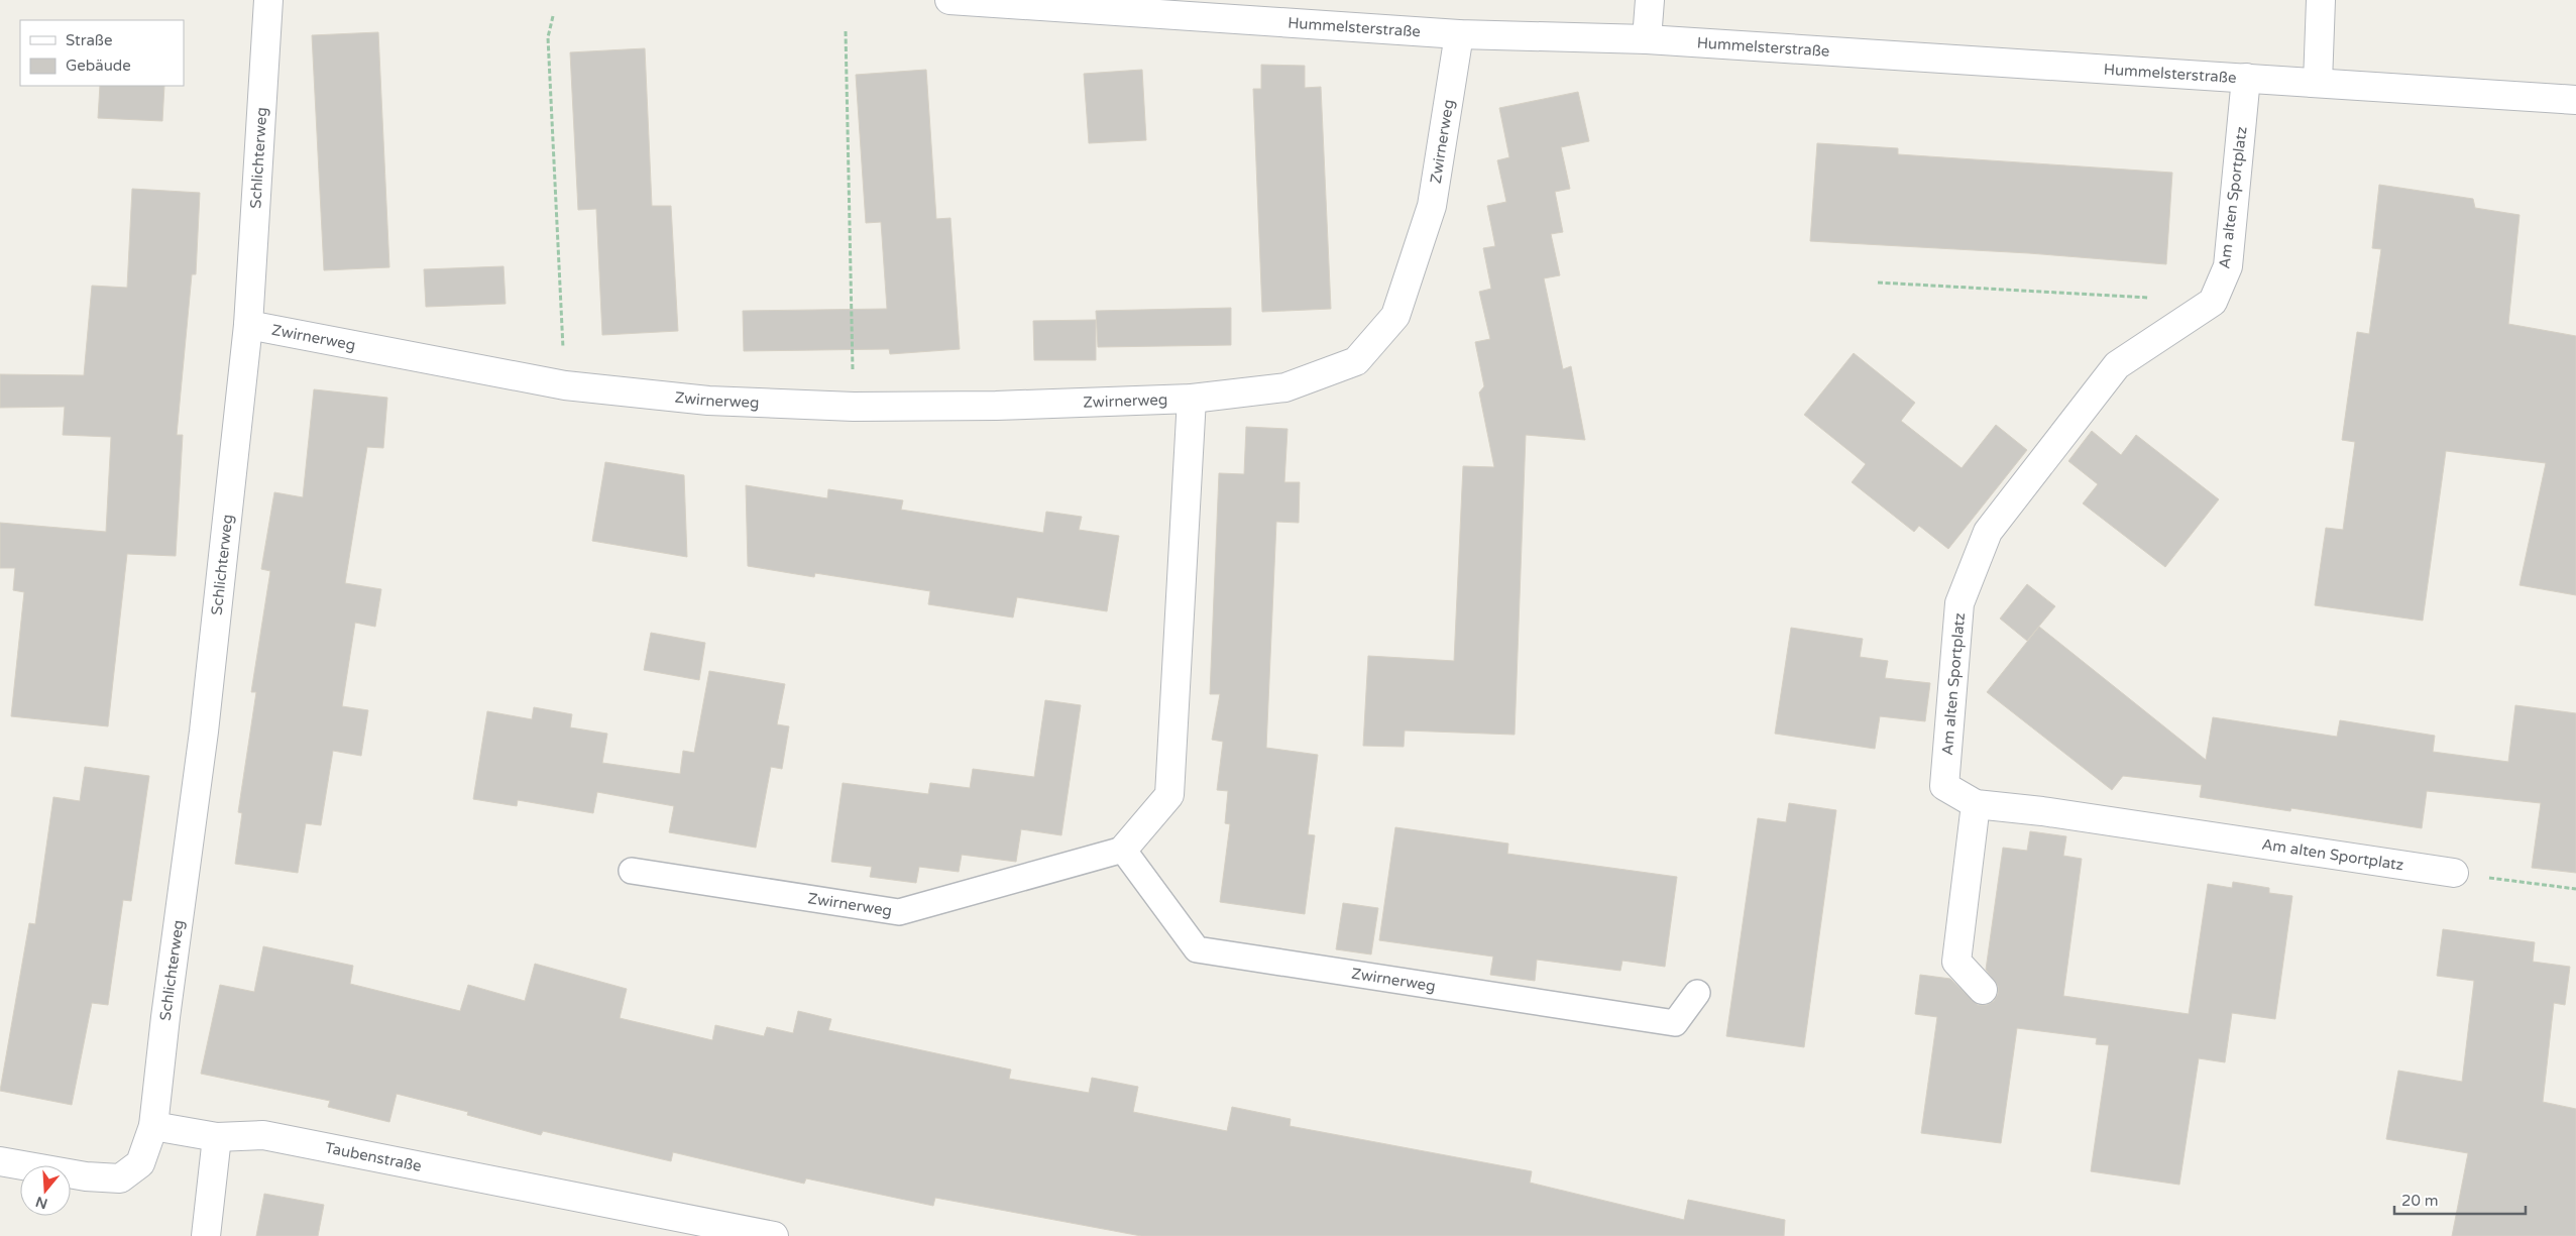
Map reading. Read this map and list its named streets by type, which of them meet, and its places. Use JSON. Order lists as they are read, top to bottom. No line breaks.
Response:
{"streets":{"street":["Hummelsterstraße","Zwirnerweg","Schlichterweg","Am alten Sportplatz","Taubenstraße"]},"crossings":[["Hummelsterstraße","Zwirnerweg"],["Hummelsterstraße","Am alten Sportplatz"],["Zwirnerweg","Schlichterweg"],["Schlichterweg","Taubenstraße"]],"legend":["Straße","Gebäude"],"scale_bar":"20 m","north":"bottom"}
